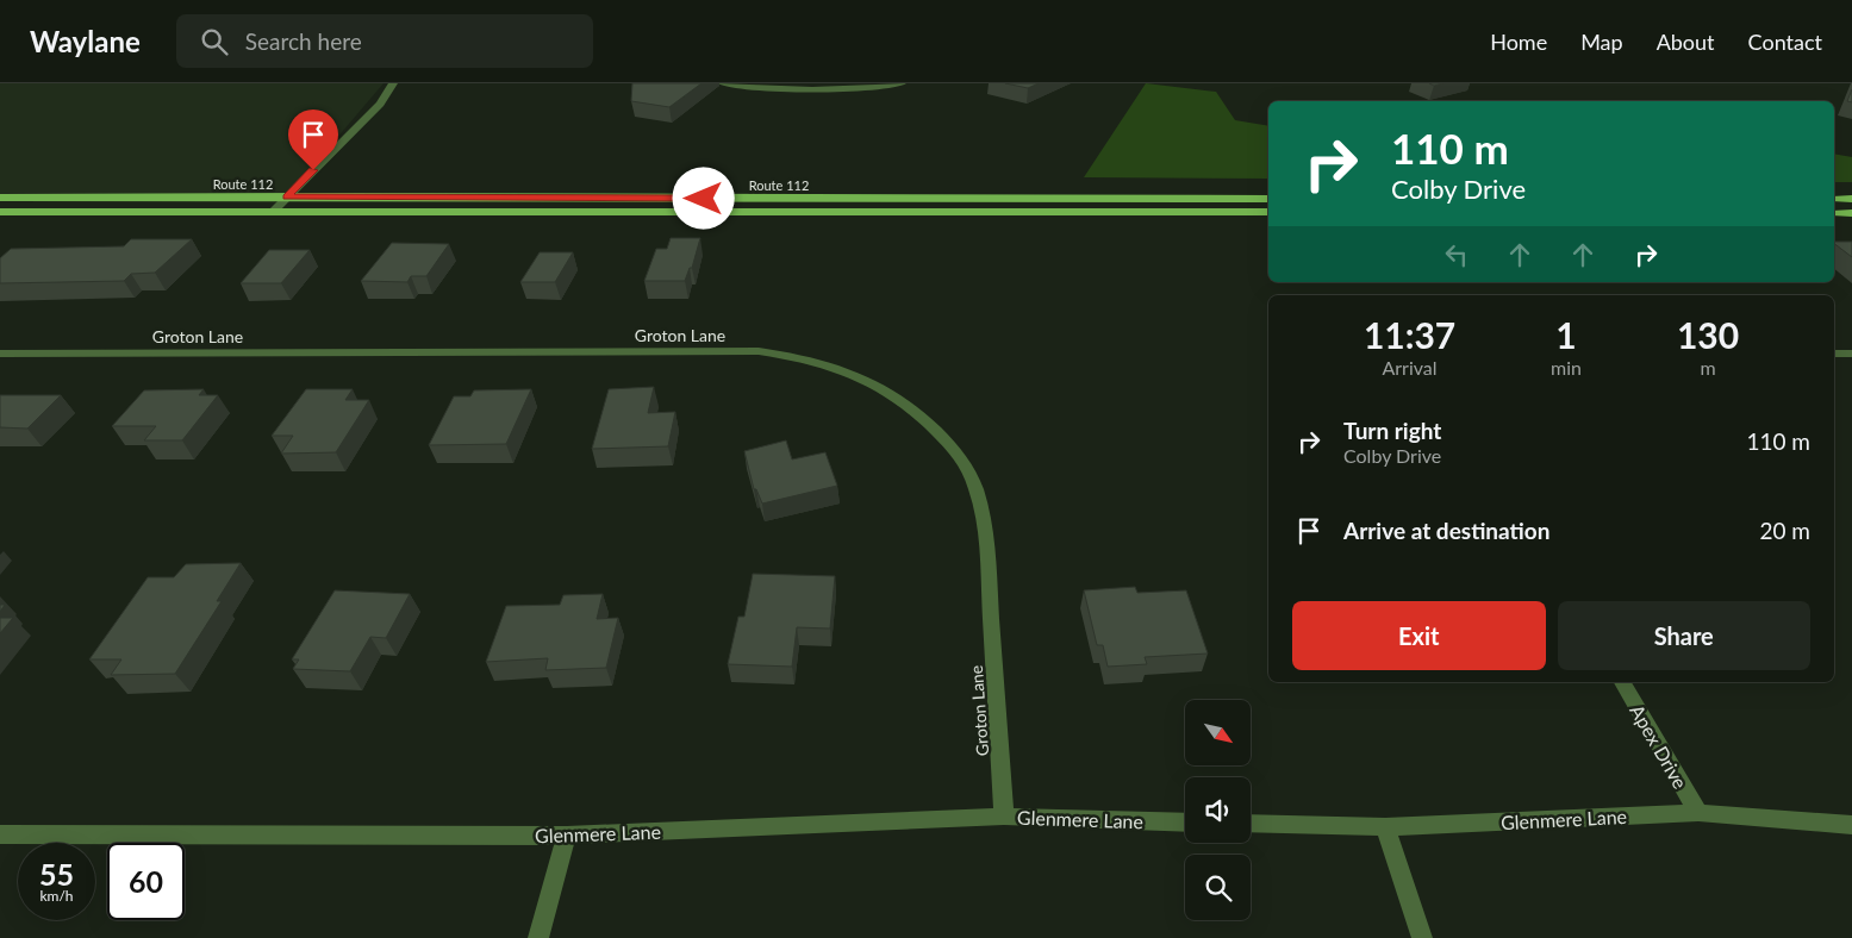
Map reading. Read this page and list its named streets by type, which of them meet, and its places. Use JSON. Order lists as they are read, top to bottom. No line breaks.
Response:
{"streets":{"main road":["Route 112"],"street":["Groton Lane","Apex Drive","Glenmere Lane"]},"crossings":[["Groton Lane","Glenmere Lane"],["Apex Drive","Glenmere Lane"]],"north":"bottom right","page":{"header":"Waylane","search":"Search here","nav":["Home","Map","About","Contact"],"turn":["110 m","Colby Drive"],"eta":["11:37","Arrival","1","min","130","m"],"list":[{"name":"Turn right","note":"Colby Drive","value":"110 m"},{"name":"Arrive at destination","value":"20 m"}],"buttons":["Exit","Share"],"speed":"55 km/h","limit":"60"}}
